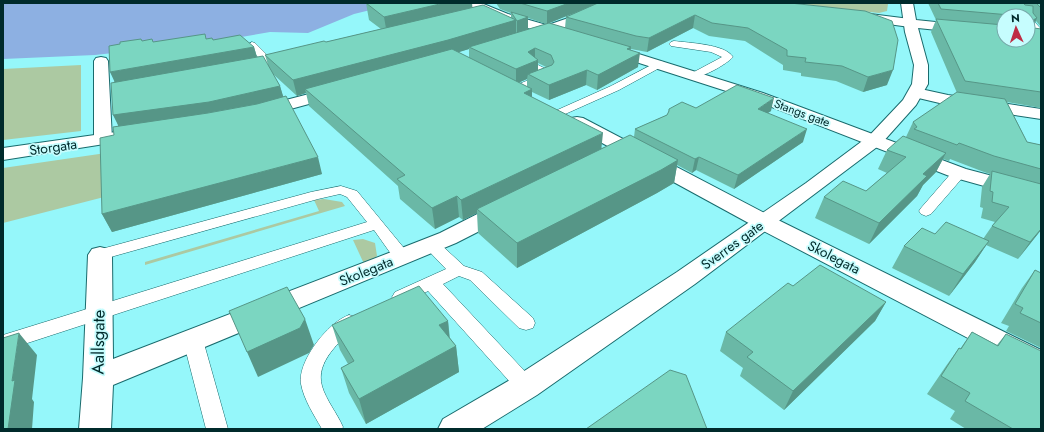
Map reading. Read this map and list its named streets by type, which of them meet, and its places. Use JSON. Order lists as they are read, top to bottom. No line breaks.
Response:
{"streets":{"street":["Stangs gate","Storgata","Sverres gate","Skolegata","Aallsgate"]},"crossings":[["Stangs gate","Sverres gate"],["Sverres gate","Skolegata"],["Skolegata","Aallsgate"]],"north":"top"}
